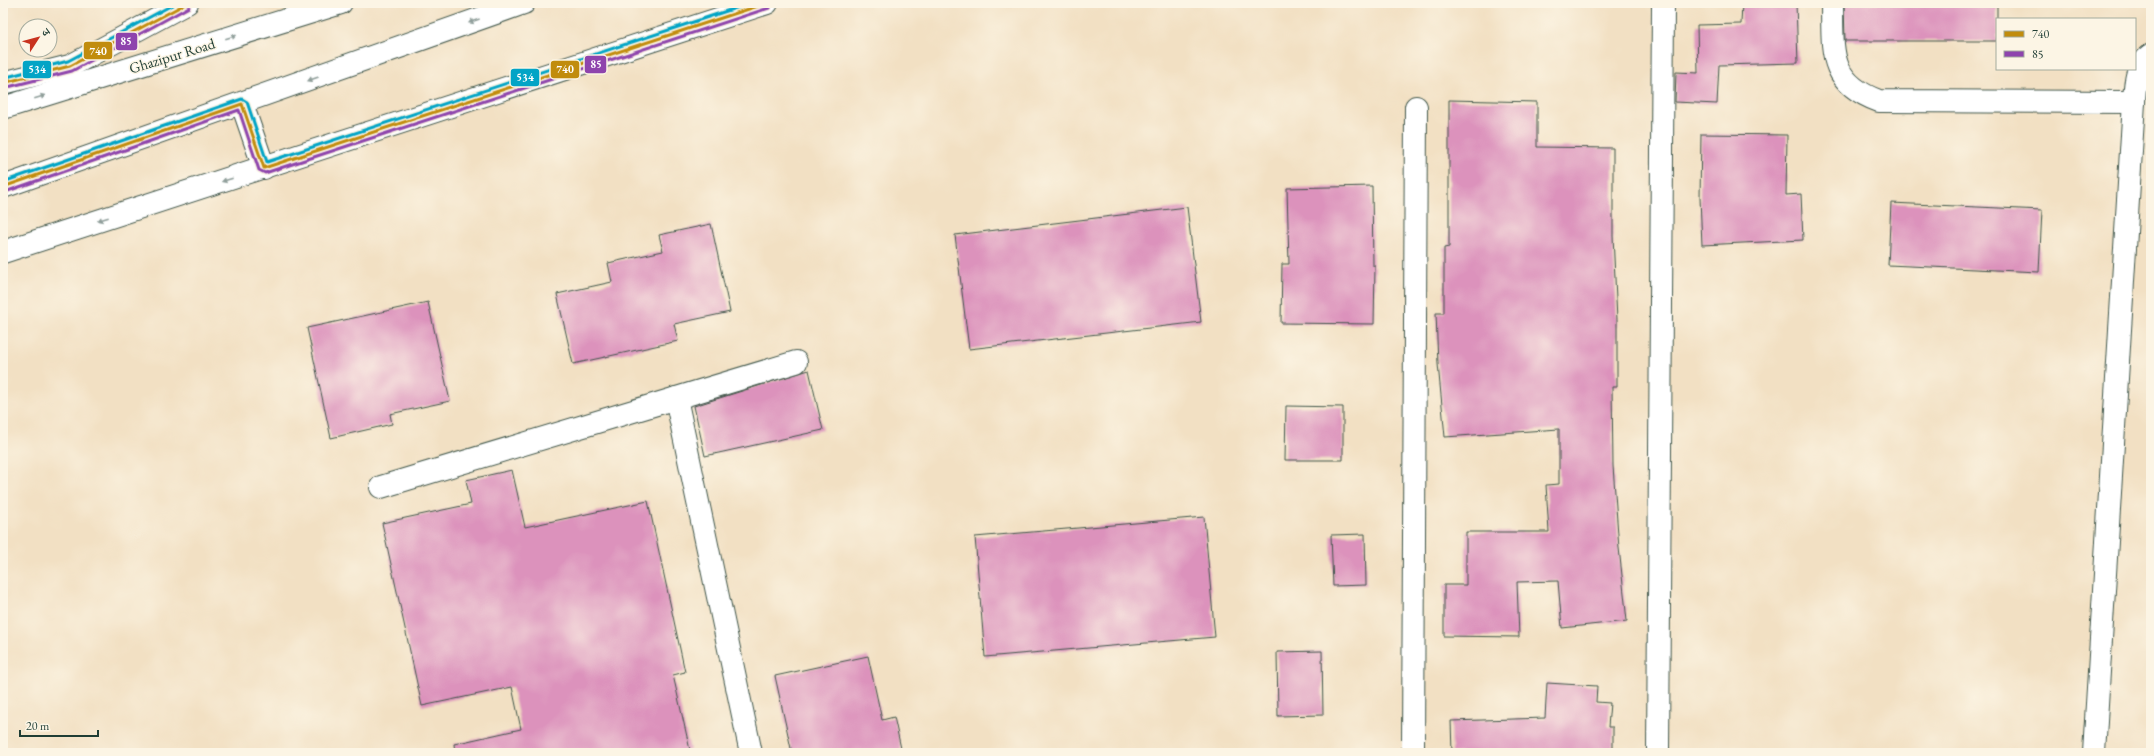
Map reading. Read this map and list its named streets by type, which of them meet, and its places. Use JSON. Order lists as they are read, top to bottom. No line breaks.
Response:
{"streets":{"main road":["Ghazipur Road"]},"lines":["transit line 740","transit line 534","transit line 85"],"legend":["740","85"],"scale_bar":"20 m","north":"top right"}
